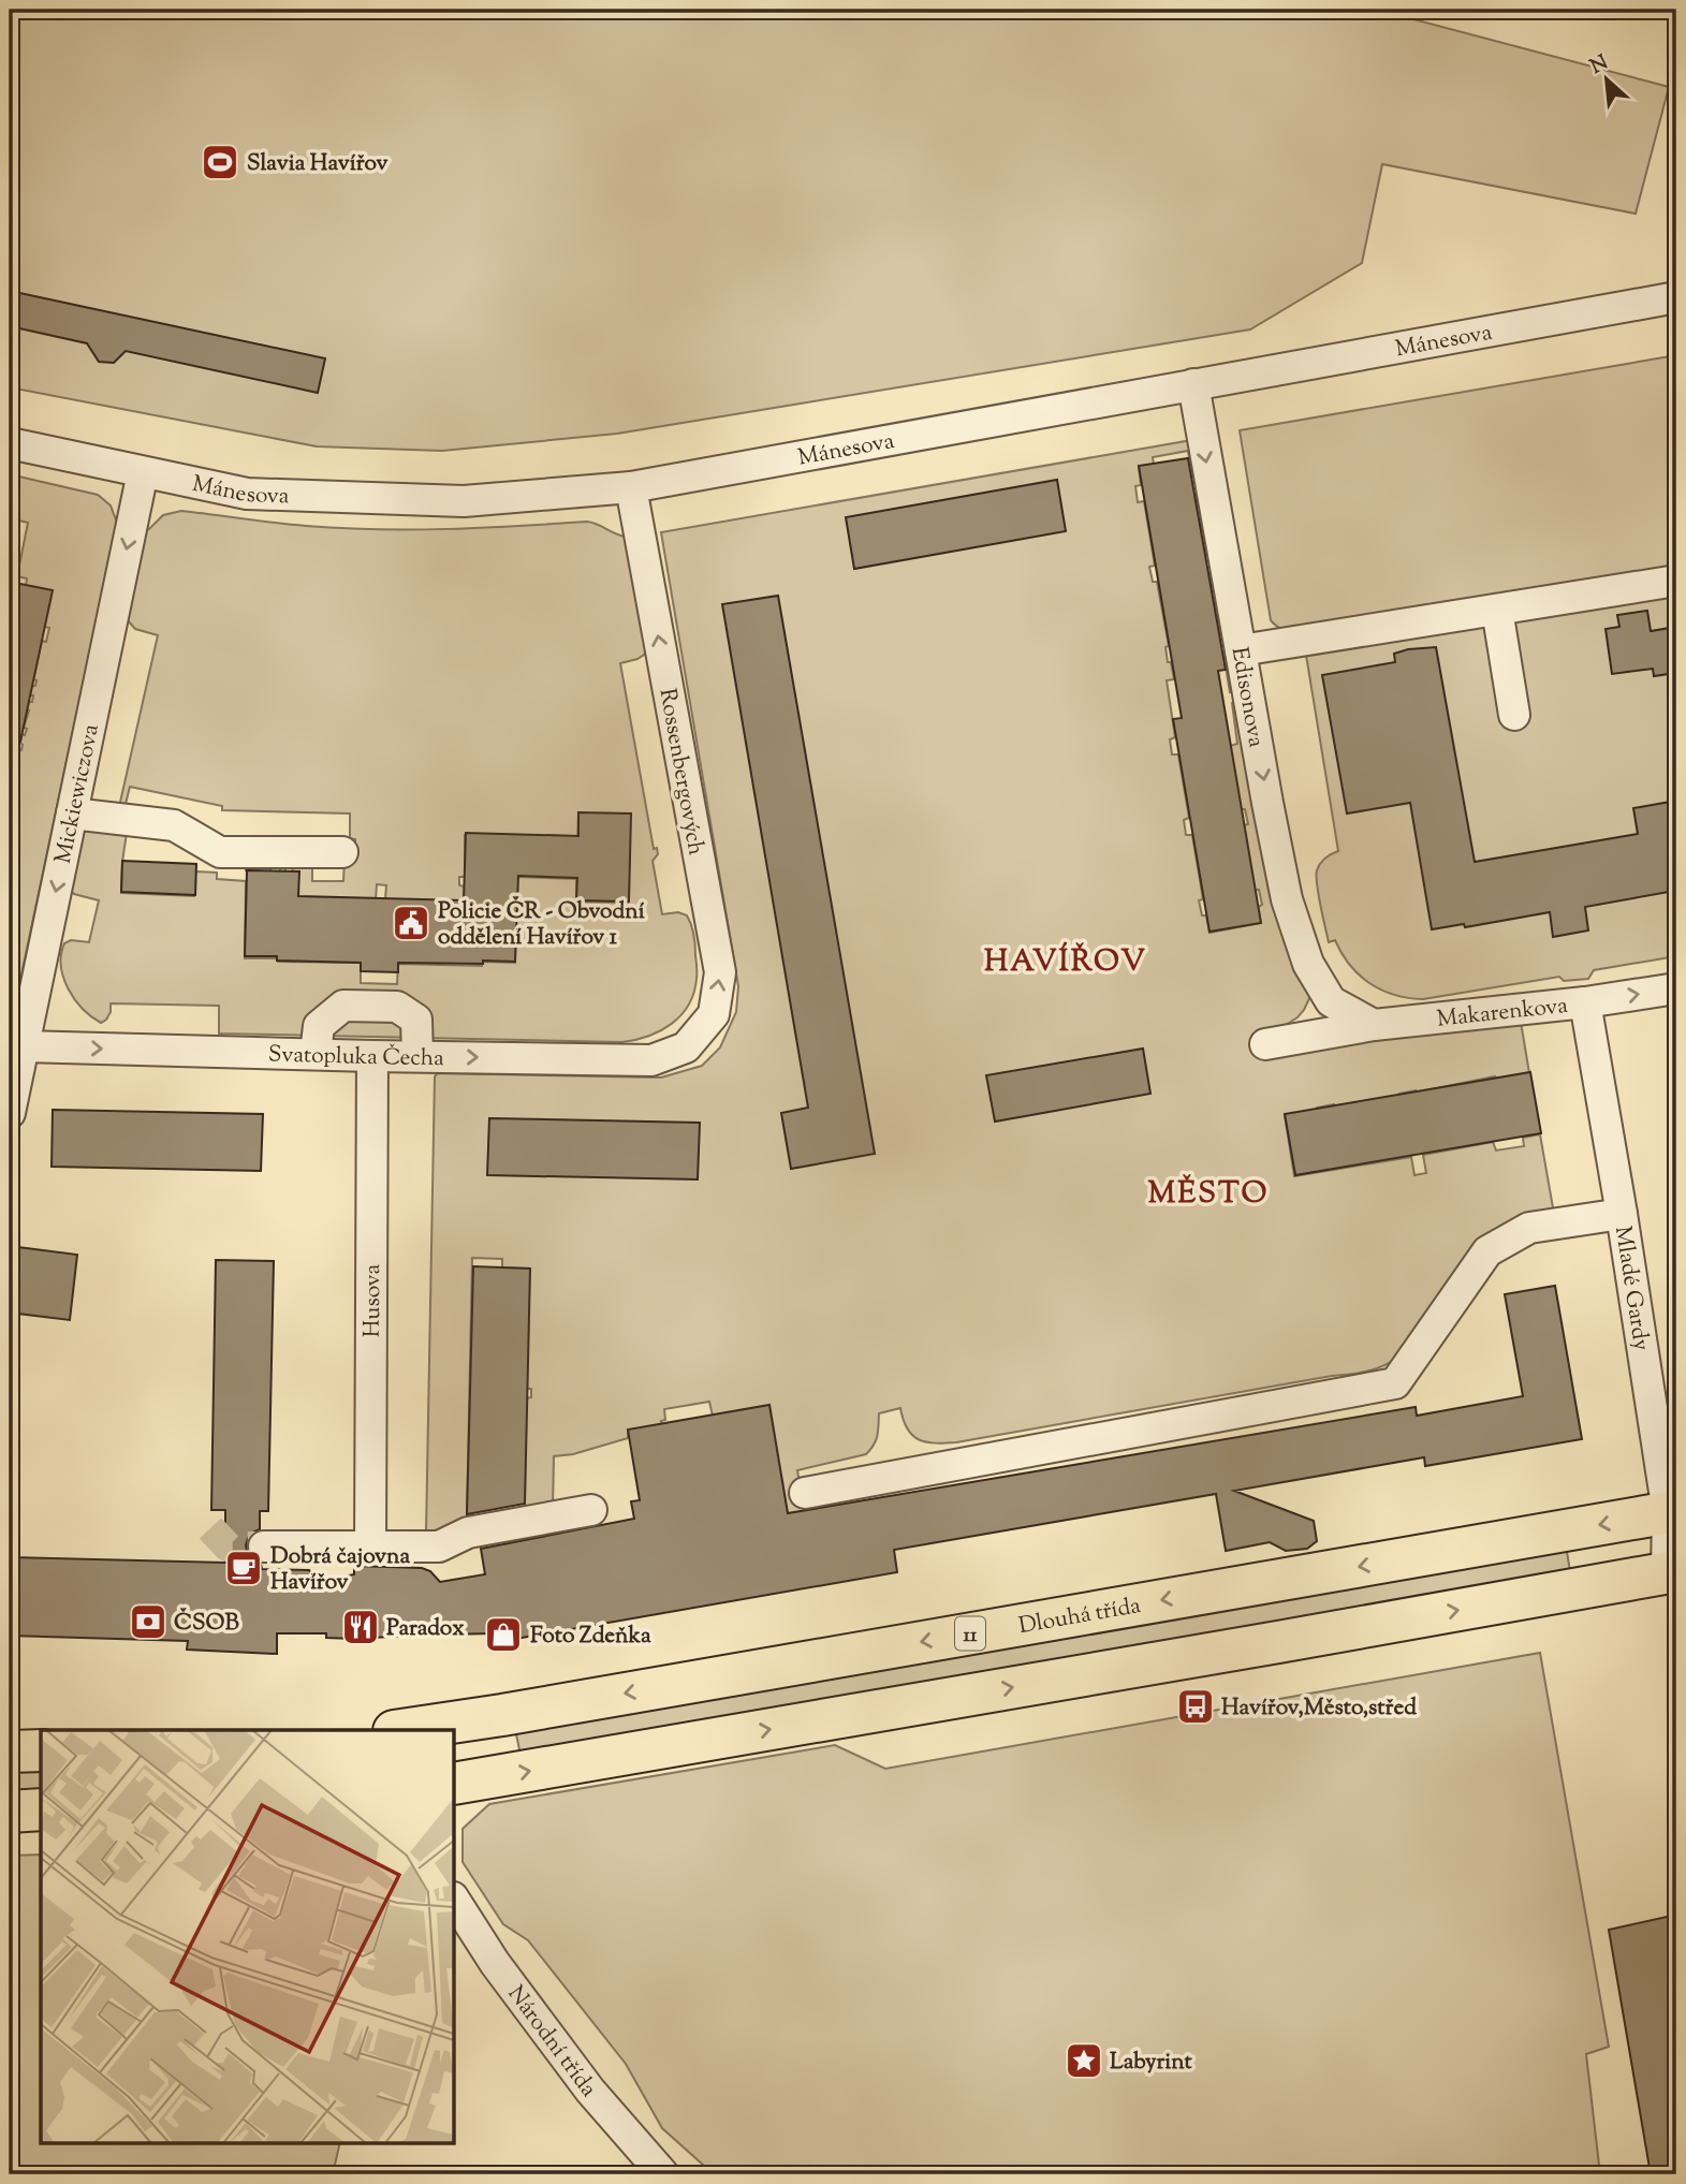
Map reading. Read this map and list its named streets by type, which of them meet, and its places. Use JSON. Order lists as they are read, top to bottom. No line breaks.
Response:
{"streets":{"main road":["Dlouhá třída","11"],"street":["Mánesova","Edisonova","Rossenbergových","Mickiewiczova","Makarenkova","Svatopluka Čecha","Mladé Gardy","Husova","Národní třída"]},"crossings":[["Mánesova","Edisonova"],["Mánesova","Rossenbergových"],["Mánesova","Mickiewiczova"],["Edisonova","Makarenkova"],["Rossenbergových","Svatopluka Čecha"],["Mickiewiczova","Svatopluka Čecha"],["Makarenkova","Mladé Gardy"],["Svatopluka Čecha","Husova"],["Mladé Gardy","Dlouhá třída"]],"one_way":["Edisonova","Rossenbergových","Mickiewiczova"],"districts":["HAVÍŘOV","MĚSTO"],"places":{"sports":["Slavia Havířov"],"public building":["Policie ČR - Obvodní oddělení Havířov 1"],"cafe":["Dobrá čajovna Havířov"],"bank":["ČSOB"],"restaurant":["Paradox"],"shop":["Foto Zdeňka"],"bus stop":["Havířov,Město,střed"],"place":["Labyrint"]},"north":"top left"}
